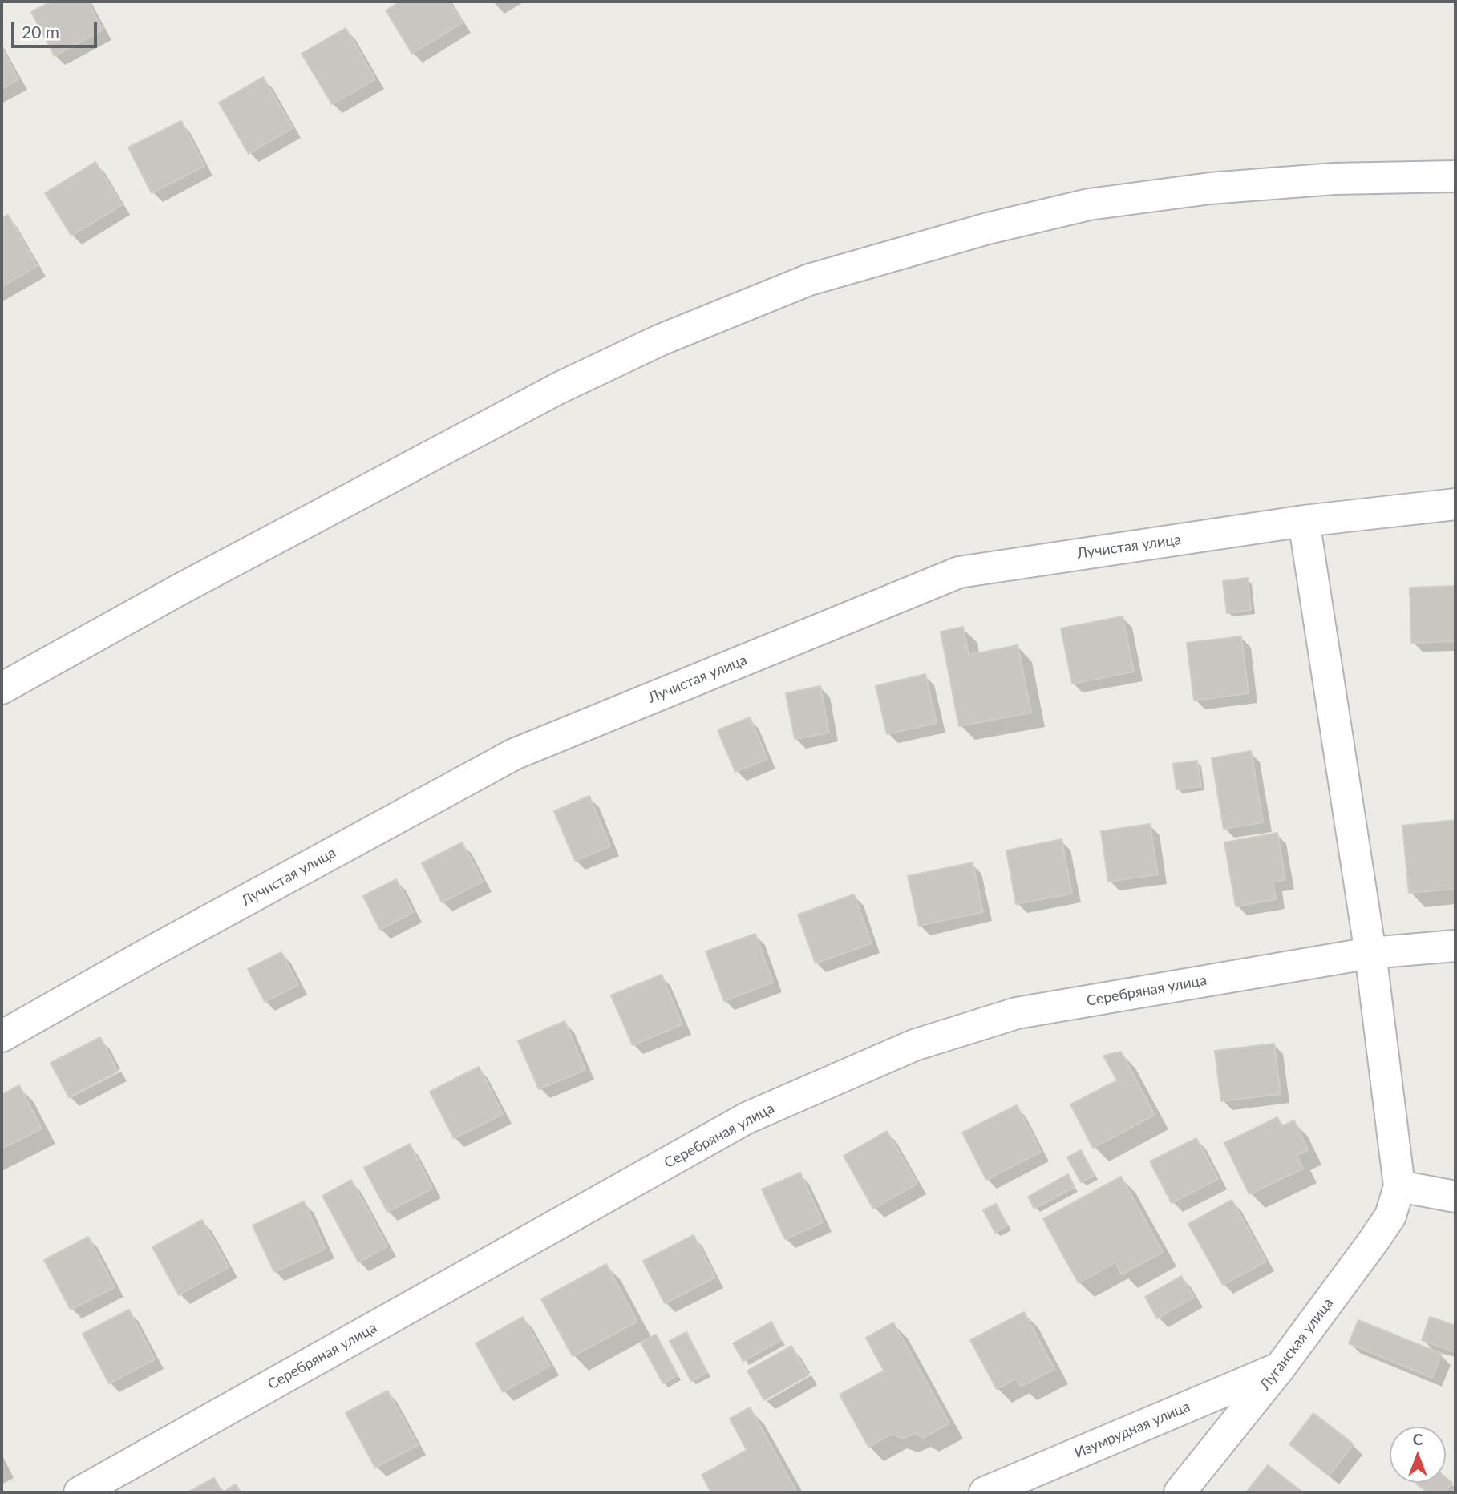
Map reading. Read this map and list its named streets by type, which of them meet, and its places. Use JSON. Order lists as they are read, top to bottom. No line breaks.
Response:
{"streets":{"street":["Лучистая улица","Серебряная улица","Луганская улица","Изумрудная улица"]},"crossings":[["Луганская улица","Изумрудная улица"]],"scale_bar":"20 m","north":"top"}
